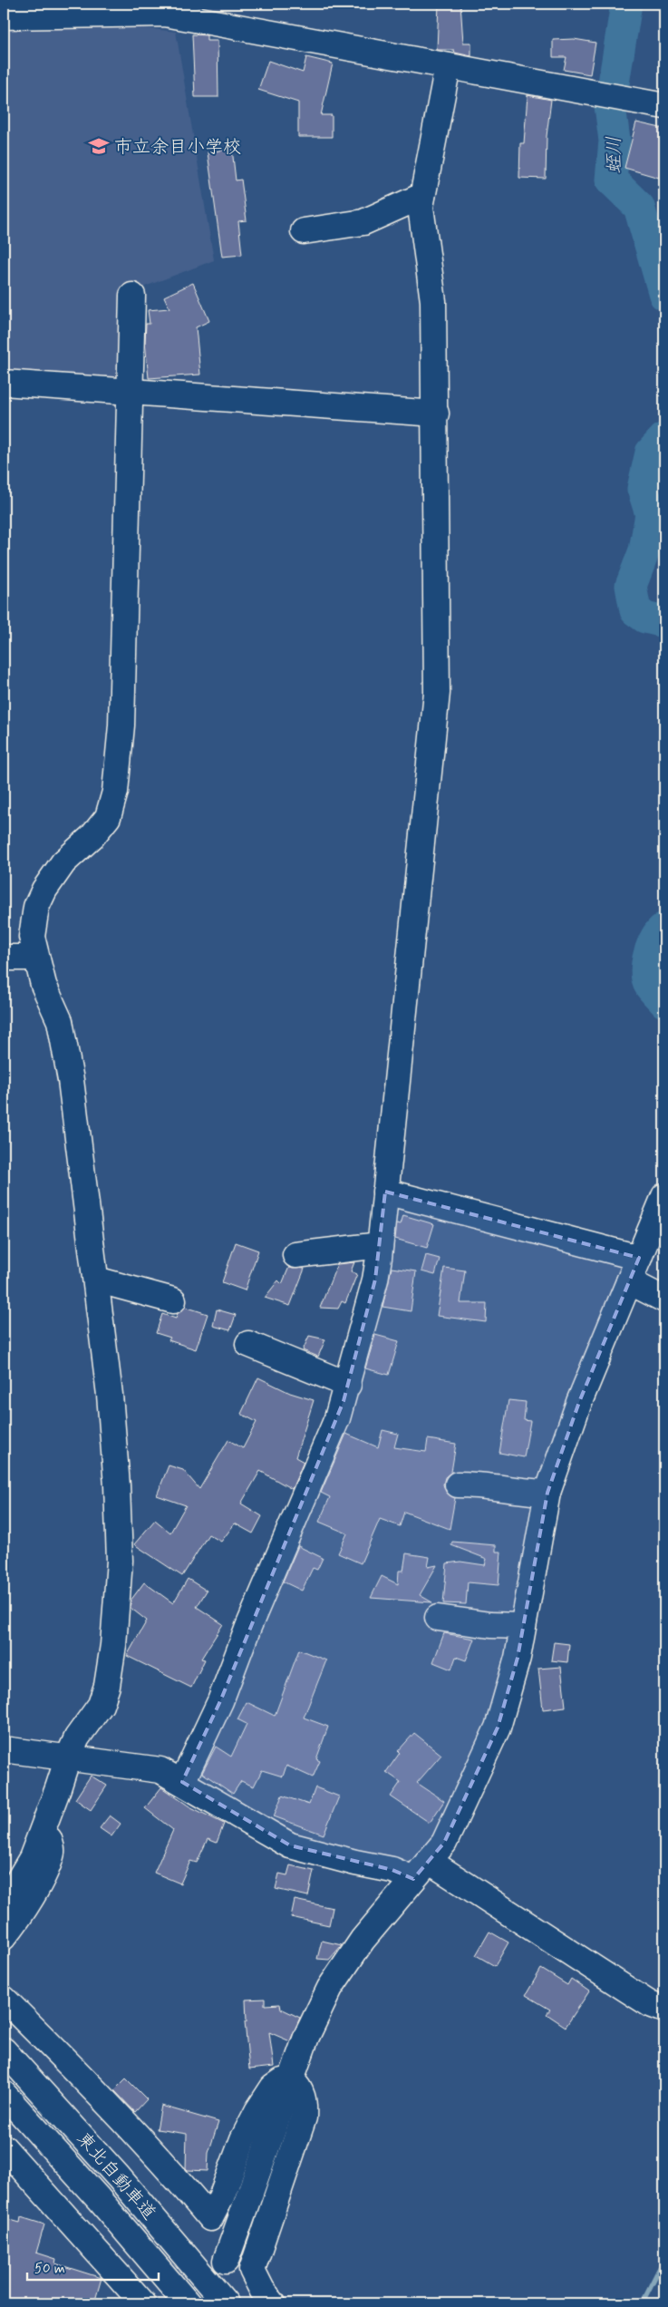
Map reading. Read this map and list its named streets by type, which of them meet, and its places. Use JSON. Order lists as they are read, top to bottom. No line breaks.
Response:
{"streets":{"main road":["東北自動車道"]},"water":["蛭川"],"places":{"school or university":["市立余目小学校"]},"scale_bar":"50 m"}
